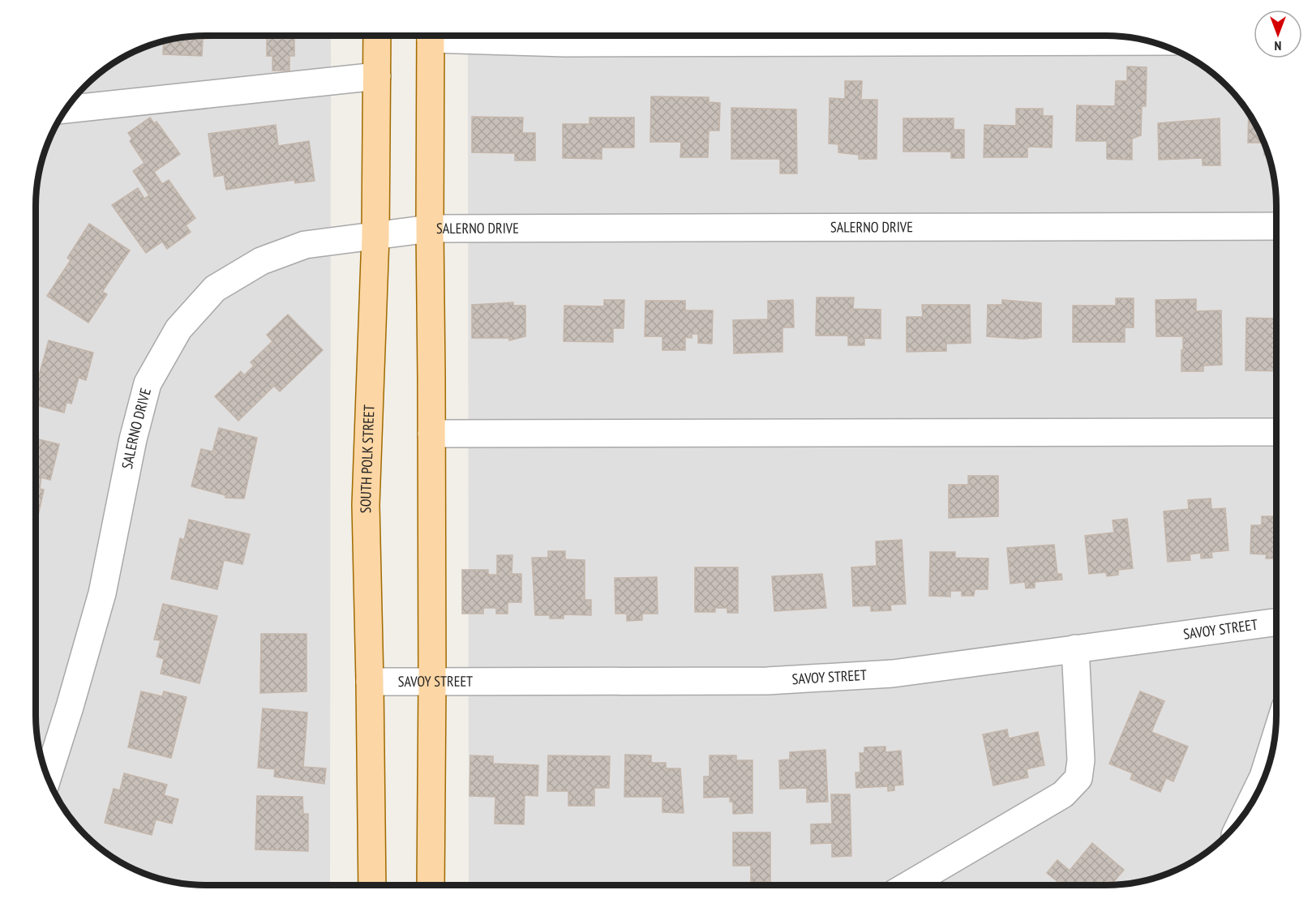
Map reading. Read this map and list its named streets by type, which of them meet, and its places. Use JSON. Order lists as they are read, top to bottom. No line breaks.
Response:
{"streets":{"main road":["SOUTH POLK STREET"],"street":["SALERNO DRIVE","SAVOY STREET"]},"crossings":[["SALERNO DRIVE","SOUTH POLK STREET"],["SOUTH POLK STREET","SAVOY STREET"]],"north":"bottom"}
